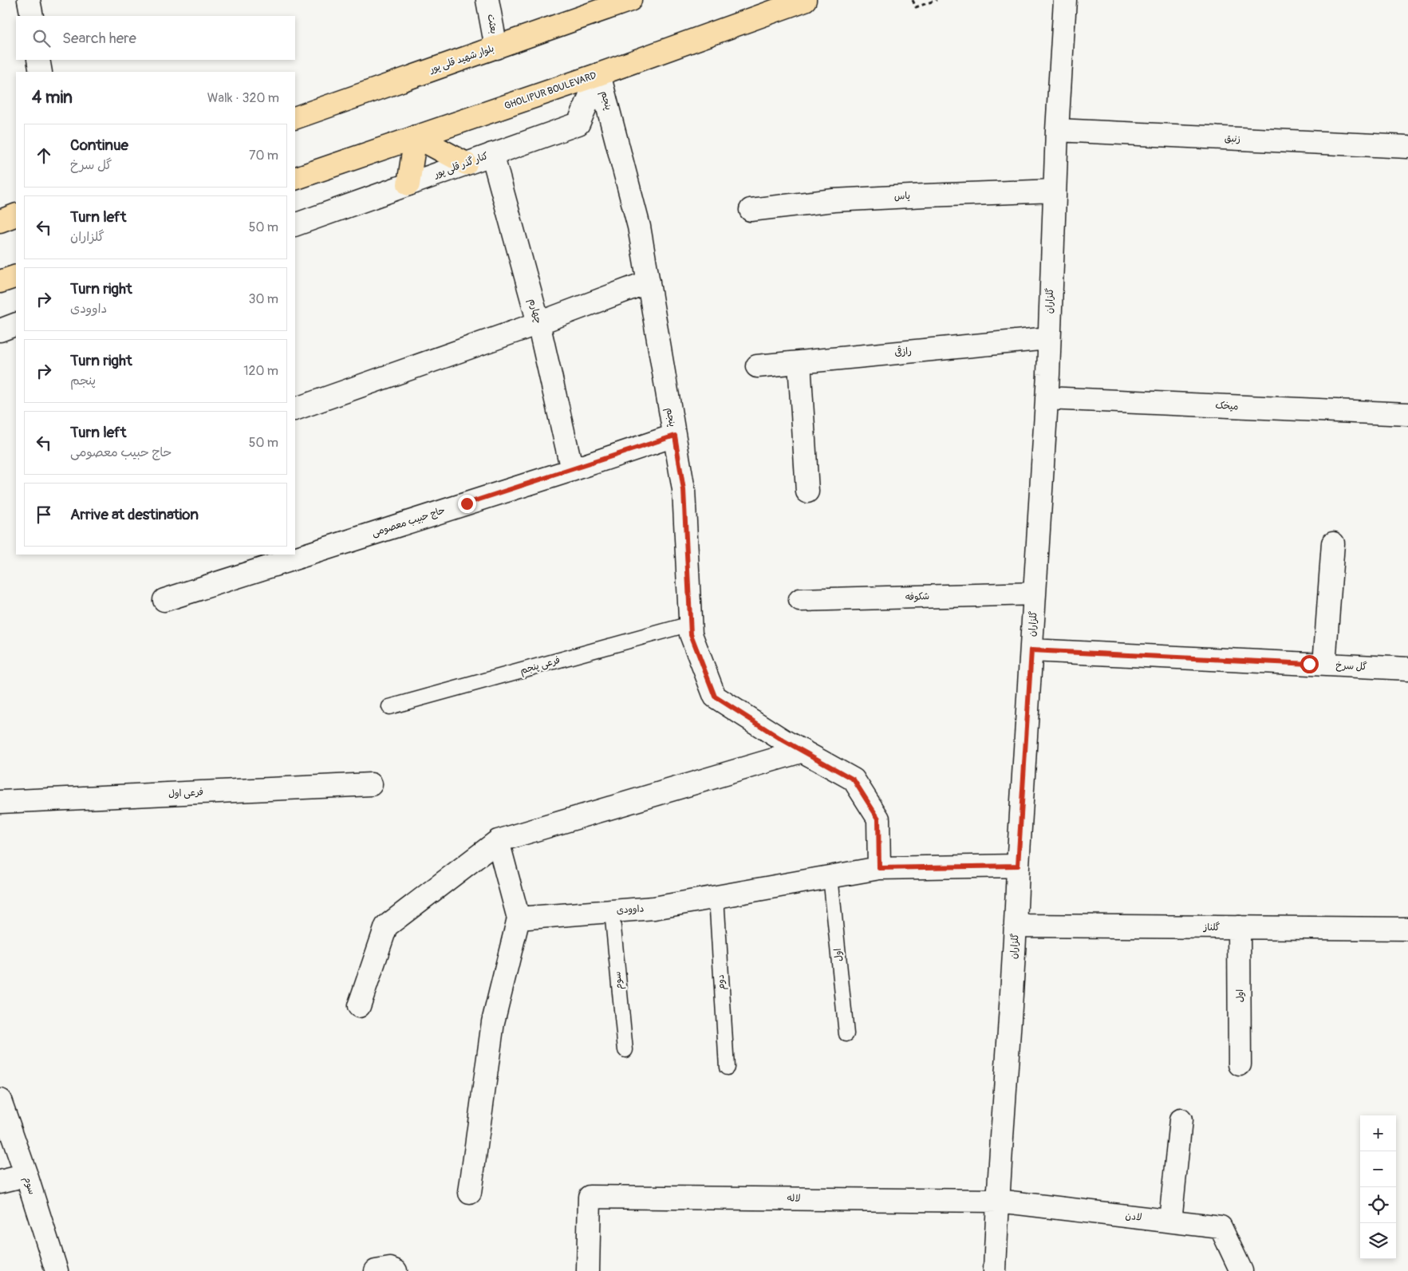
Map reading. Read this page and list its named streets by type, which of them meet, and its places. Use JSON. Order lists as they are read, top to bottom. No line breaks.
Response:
{"streets":{"highway":["بلوار شهید قلی پور","GHOLIPUR BOULEVARD"],"street":["بعثت","پنجم","زنبق","کنار گذر قلی پور","یاس","گلزاران","چهارم","رازقی","میخک","حاج حبیب معصومی","شکوفه","گل سرخ","فرعی اول","داوودی","گلناز","اول","سوم","لاله","لادن"],"lane":["فرعی پنجم","دوم"]},"crossings":[["بعثت","بلوار شهید قلی پور"],["GHOLIPUR BOULEVARD","پنجم"],["GHOLIPUR BOULEVARD","کنار گذر قلی پور"],["پنجم","کنار گذر قلی پور"],["پنجم","حاج حبیب معصومی"],["پنجم","فرعی پنجم"],["پنجم","داوودی"],["زنبق","گلزاران"],["کنار گذر قلی پور","چهارم"],["یاس","گلزاران"],["گلزاران","رازقی"],["گلزاران","میخک"],["گلزاران","شکوفه"],["گلزاران","گل سرخ"],["گلزاران","داوودی"],["گلزاران","گلناز"],["گلزاران","لاله"],["گلزاران","لادن"],["چهارم","حاج حبیب معصومی"],["داوودی","اول"],["داوودی","سوم"],["داوودی","دوم"],["گلناز","اول"],["لاله","لادن"]],"page":{"search":"Search here","heading":["4 min","Walk · 320 m"],"list":[["Continue","گل سرخ","70 m"],["Turn left","گلزاران","50 m"],["Turn right","داوودی","30 m"],["Turn right","پنجم","120 m"],["Turn left","حاج حبیب معصومی","50 m"],"Arrive at destination"],"map_buttons":["+","−"]}}
